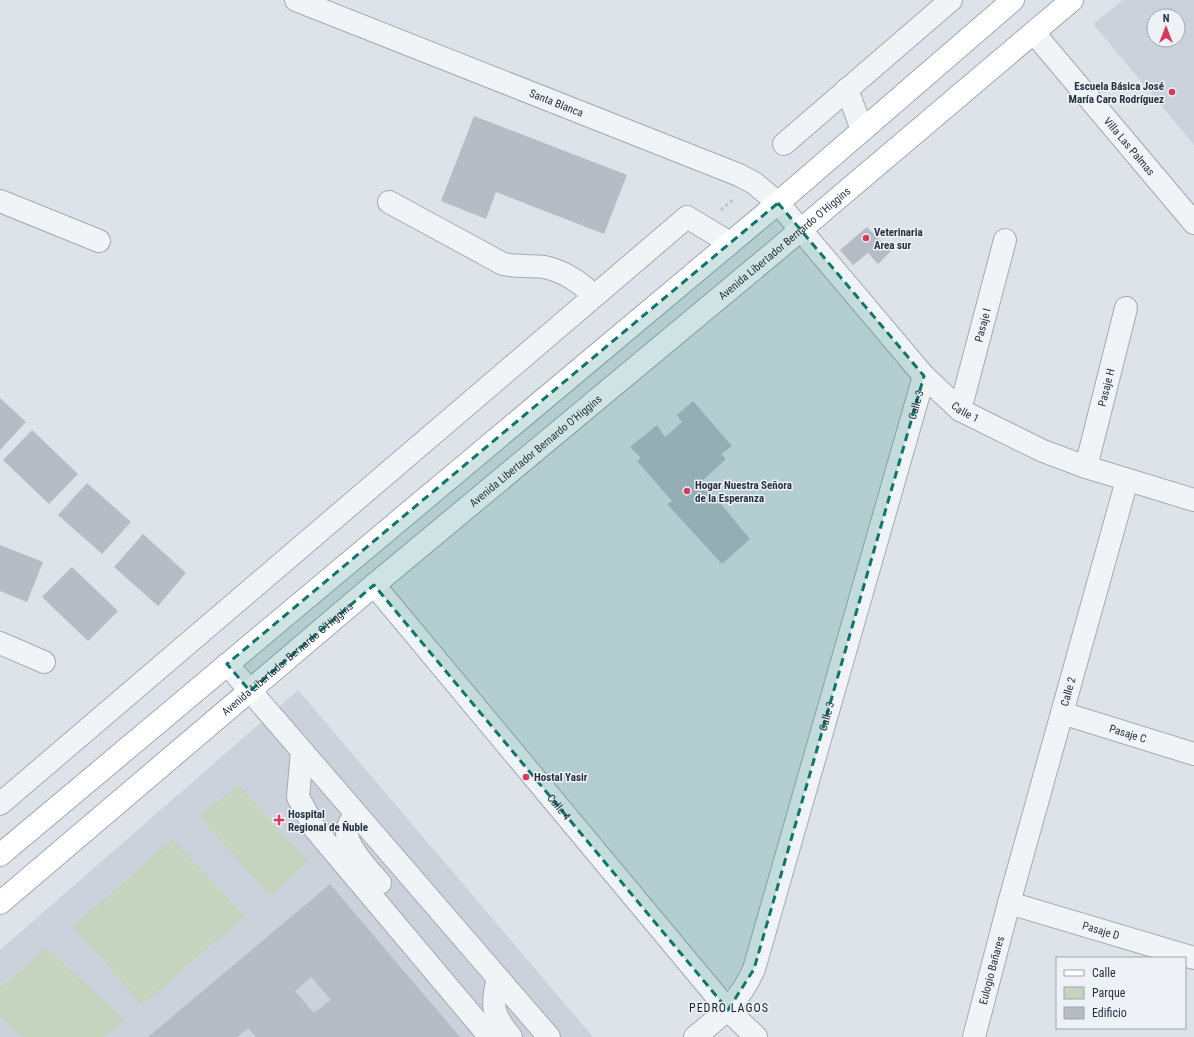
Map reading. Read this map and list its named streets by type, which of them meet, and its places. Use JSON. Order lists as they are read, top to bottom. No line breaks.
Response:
{"streets":{"main road":["Avenida Libertador Bernardo O'Higgins"],"street":["Santa Blanca","Villa Las Palmas","Pasaje I","Pasaje H","Calle 3","Calle 1","Calle 2","Pasaje C","Calle 4","Pasaje D","Eulogio Bañares"]},"crossings":[["Santa Blanca","Avenida Libertador Bernardo O'Higgins"],["Santa Blanca","Calle 1"],["Villa Las Palmas","Avenida Libertador Bernardo O'Higgins"],["Avenida Libertador Bernardo O'Higgins","Calle 1"],["Avenida Libertador Bernardo O'Higgins","Calle 4"],["Pasaje I","Calle 1"],["Pasaje H","Calle 1"],["Calle 3","Calle 1"],["Calle 3","Calle 4"],["Calle 1","Calle 2"],["Calle 2","Pasaje C"],["Calle 2","Pasaje D"],["Calle 2","Eulogio Bañares"],["Pasaje D","Eulogio Bañares"]],"districts":["PEDRO LAGOS"],"places":{"other":["Escuela Básica José María Caro Rodríguez","Veterinaria Area sur","Hogar Nuestra Señora de la Esperanza","Hostal Yasir"],"health":["Hospital Regional de Ñuble"]},"legend":["Calle","Parque","Edificio"],"north":"top"}
